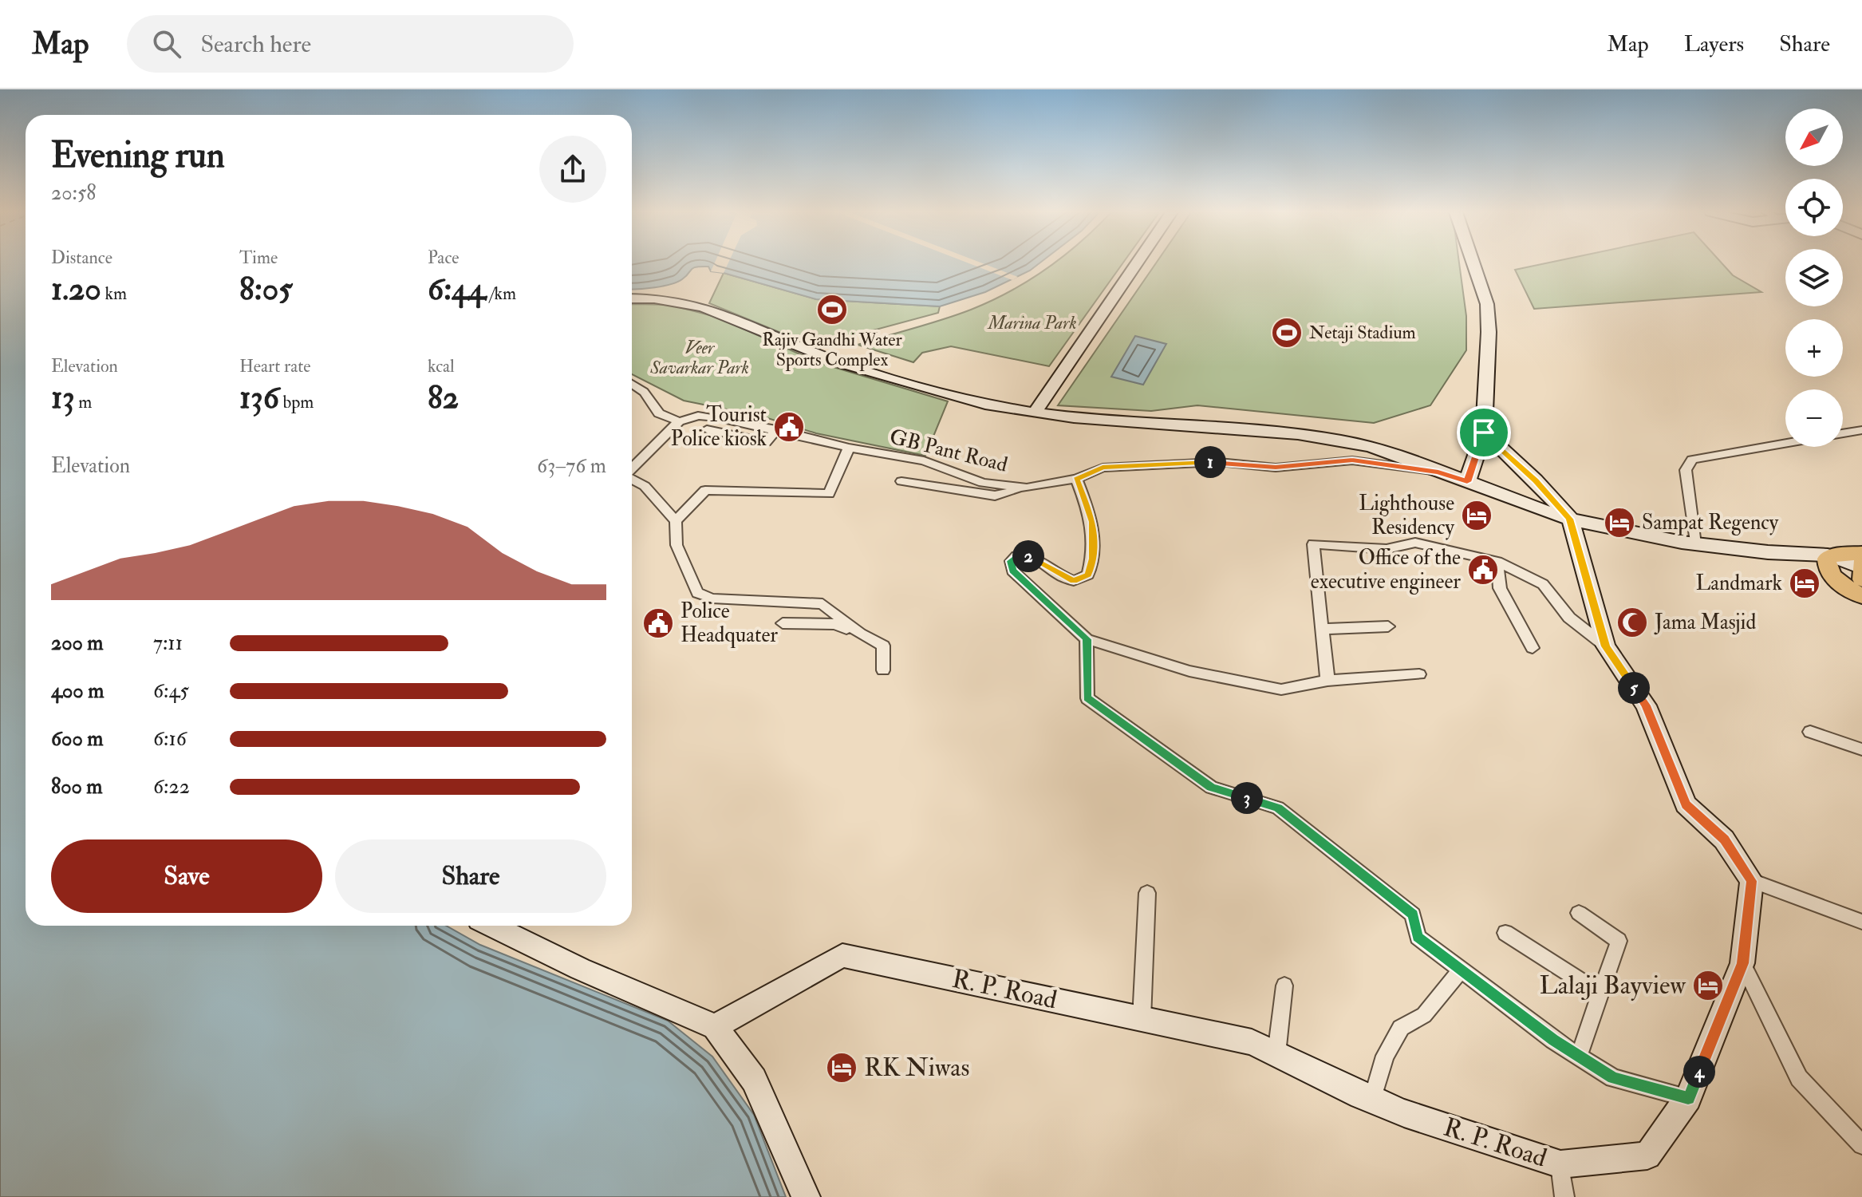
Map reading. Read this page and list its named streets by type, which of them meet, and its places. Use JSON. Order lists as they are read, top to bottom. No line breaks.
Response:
{"streets":{"street":["GB Pant Road","R. P. Road"]},"parks":["Marina Park","Veer Savarkar Park"],"places":{"sports":["Rajiv Gandhi Water Sports Complex","Netaji Stadium"],"public building":["Tourist Police kiosk","Office of the executive engineer","Police Headquater"],"hotel":["Lighthouse Residency","Sampat Regency","Landmark","Lalaji Bayview","RK Niwas"],"mosque":["Jama Masjid"]},"north":"bottom left","page":{"header":"Map","search":"Search here","nav":["Map","Layers","Share"],"map_buttons":["+","−"],"heading":["Evening run","20:58"],"stats":[["Distance","1.20 km"],["Time","8:05"],["Pace","6:44 /km"],["Elevation","13 m"],["Heart rate","136 bpm"],["kcal","82"]],"chart":["Elevation","63–76 m"],"pins":["1","2","5","3","4"],"list":[{"name":"200 m","note":"7:11"},{"name":"400 m","note":"6:45"},{"name":"600 m","note":"6:16"},{"name":"800 m","note":"6:22"}],"buttons":["Save","Share"]}}
